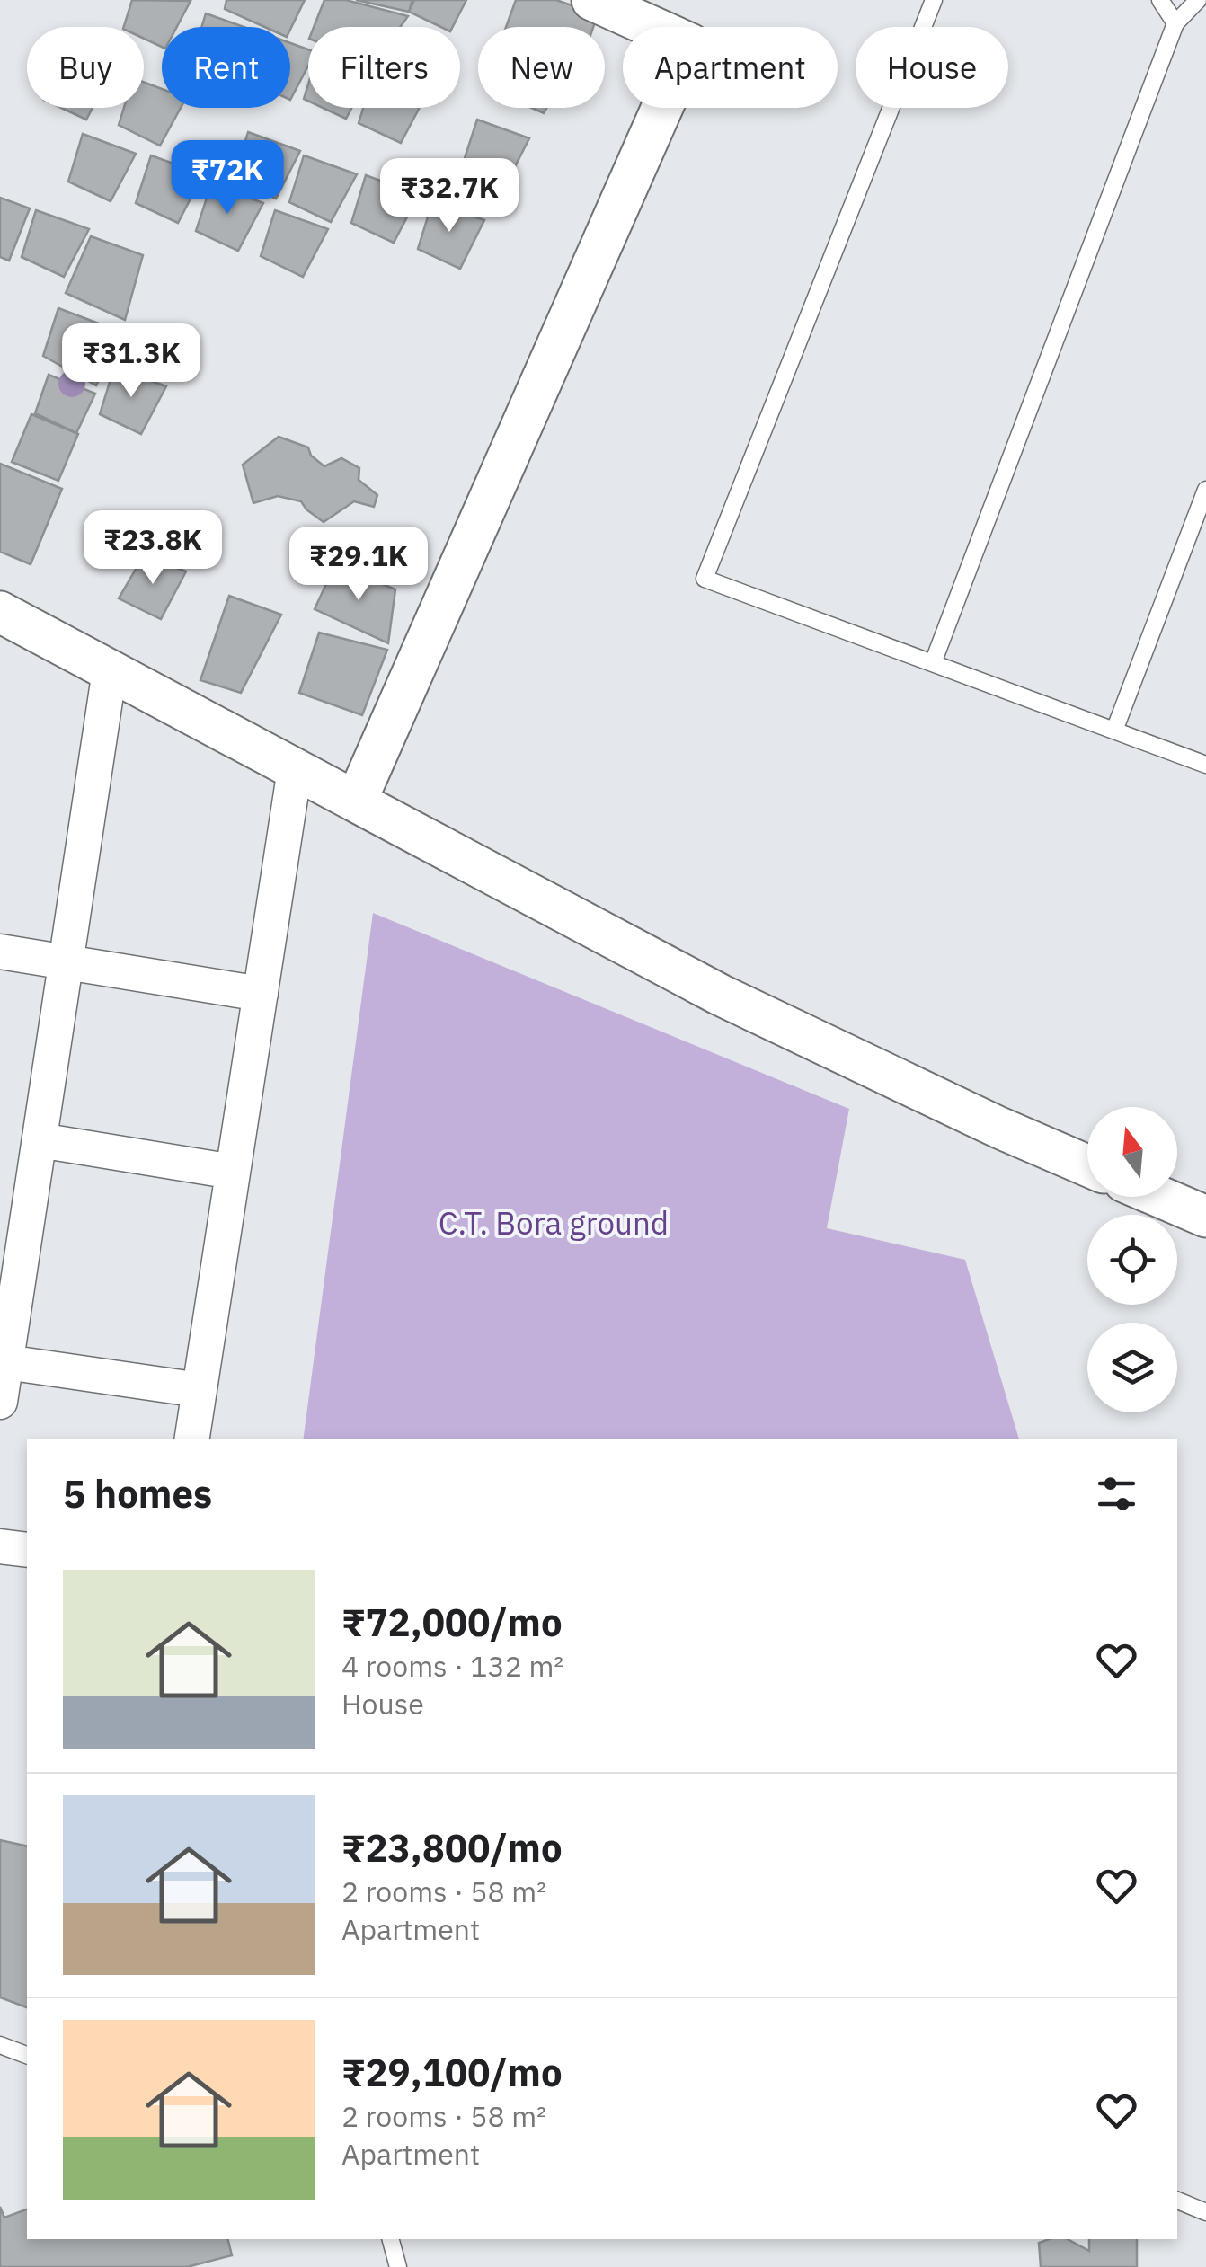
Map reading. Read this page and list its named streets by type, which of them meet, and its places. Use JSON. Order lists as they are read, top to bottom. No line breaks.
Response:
{"parks":["C.T. Bora ground"],"north":"top","page":{"chip":["Buy","Rent","Filters","New","Apartment","House"],"price":["₹72K","₹32.7K","₹31.3K","₹23.8K","₹29.1K"],"heading":"5 homes","list":[{"name":"₹72,000/mo","note":"4 rooms · 132 m² · House"},{"name":"₹23,800/mo","note":"2 rooms · 58 m² · Apartment"},{"name":"₹29,100/mo","note":"2 rooms · 58 m² · Apartment"}]}}
